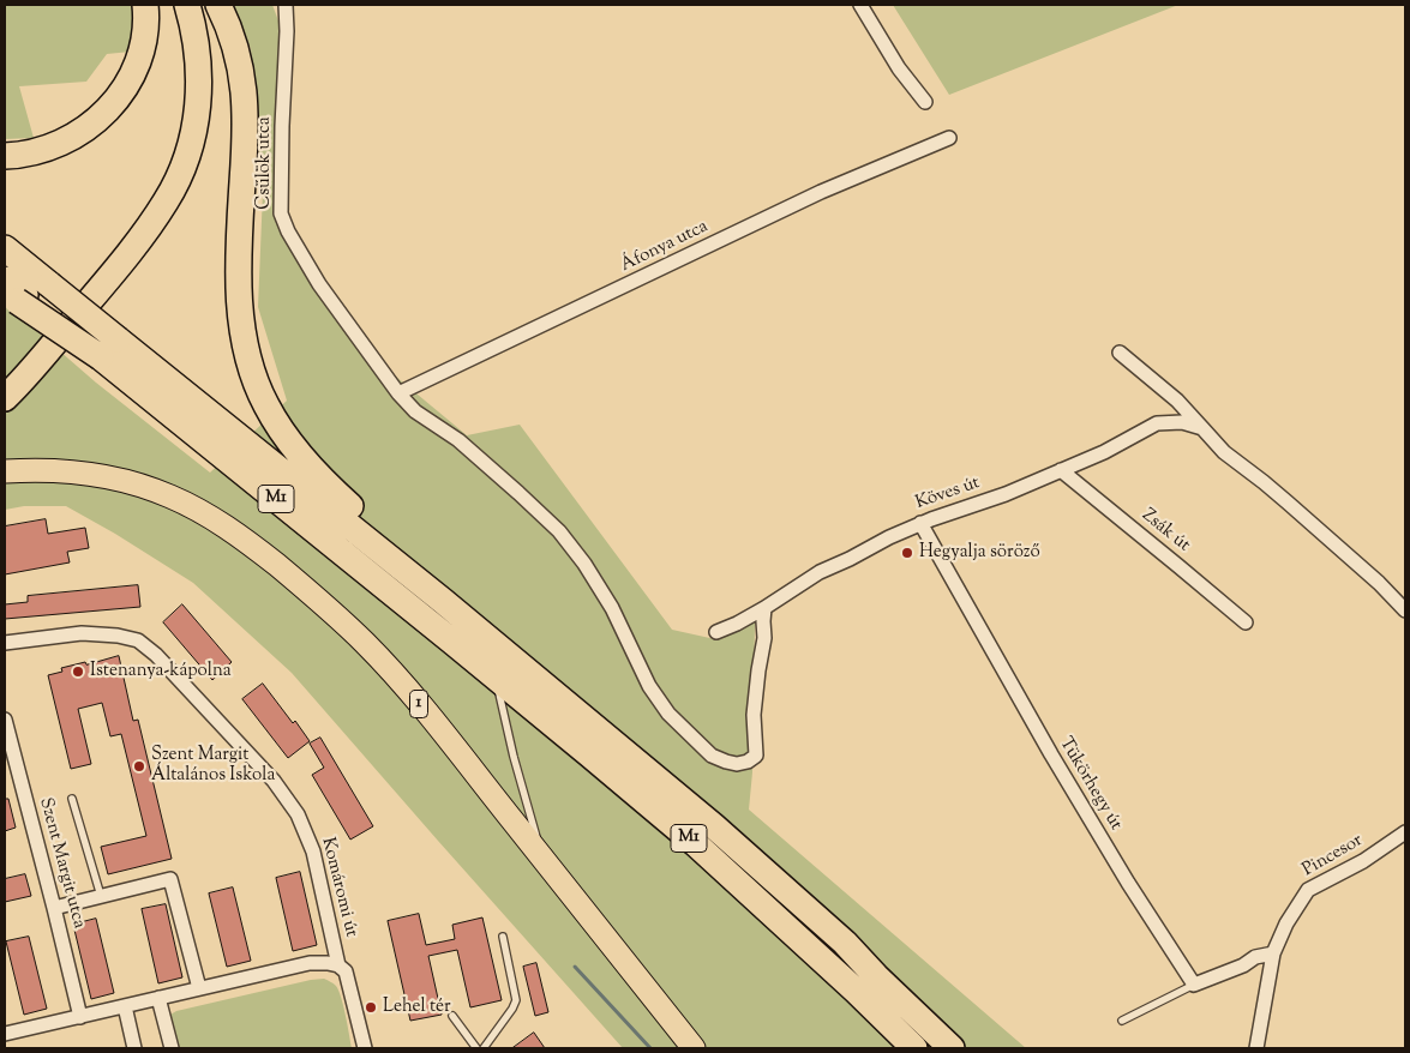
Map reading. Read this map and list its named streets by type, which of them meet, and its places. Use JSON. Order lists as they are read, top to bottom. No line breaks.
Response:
{"streets":{"highway":["M1"],"main road":["1"],"street":["Csülök utca","Áfonya utca","Köves út","Zsák út","Tükörhegy út","Pincesor","Szent Margit utca","Komáromi út"]},"crossings":[["Csülök utca","Áfonya utca"],["Csülök utca","Köves út"],["Köves út","Zsák út"],["Köves út","Tükörhegy út"]],"places":["Hegyalja söröző","Istenanya-kápolna","Szent Margit Általános Iskola","Lehel tér"]}
